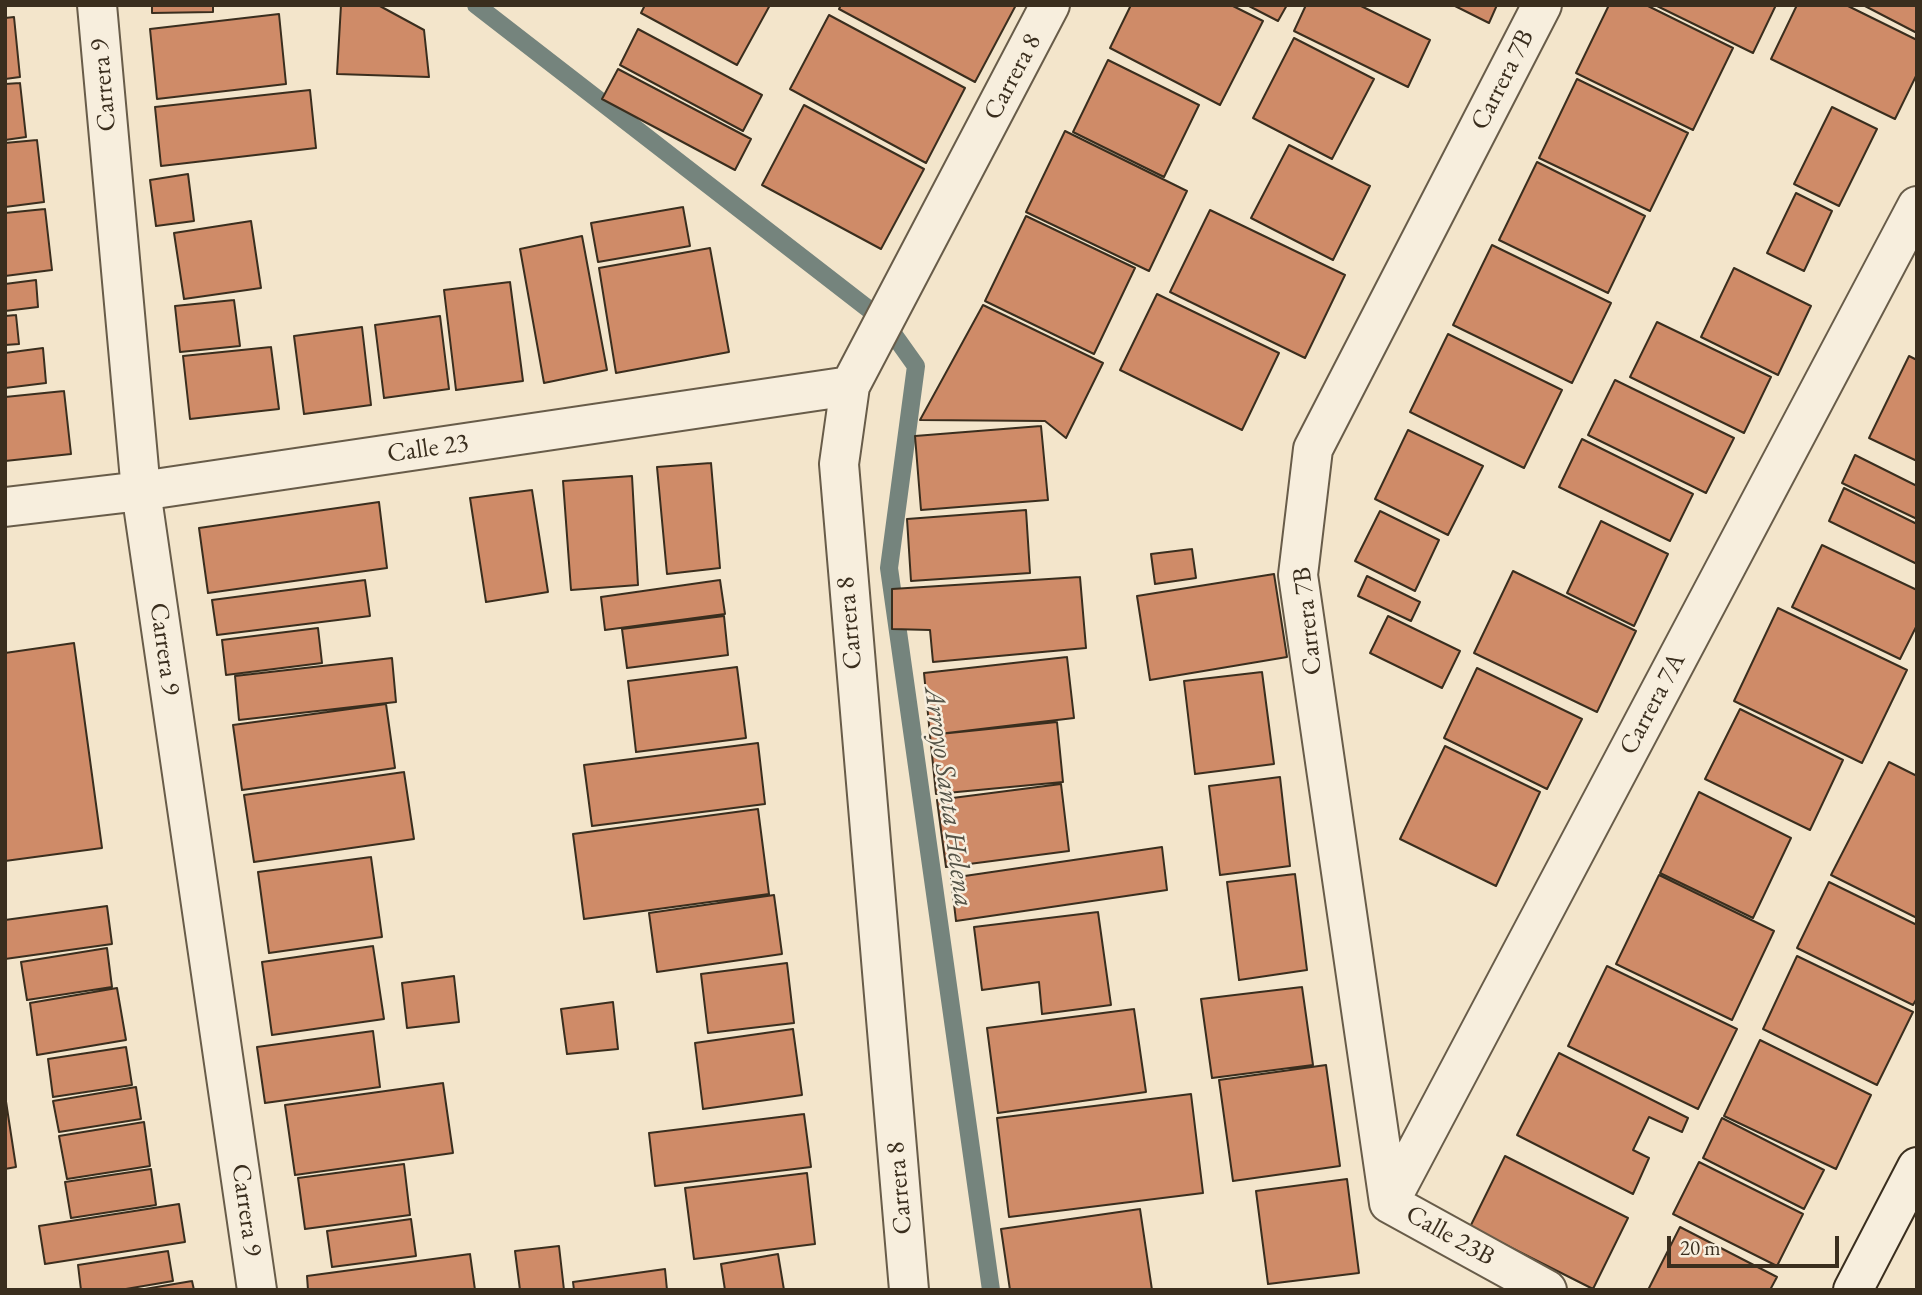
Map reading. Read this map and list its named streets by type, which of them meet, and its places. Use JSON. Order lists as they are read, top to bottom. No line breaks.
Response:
{"streets":{"street":["Carrera 8","Carrera 7B","Carrera 9","Calle 23","Carrera 7A","Calle 23B"]},"crossings":[["Carrera 8","Calle 23"],["Carrera 7B","Carrera 7A"],["Carrera 7B","Calle 23B"],["Carrera 9","Calle 23"],["Carrera 7A","Calle 23B"]],"water":["Arroyo Santa Helena"],"scale_bar":"20 m"}
